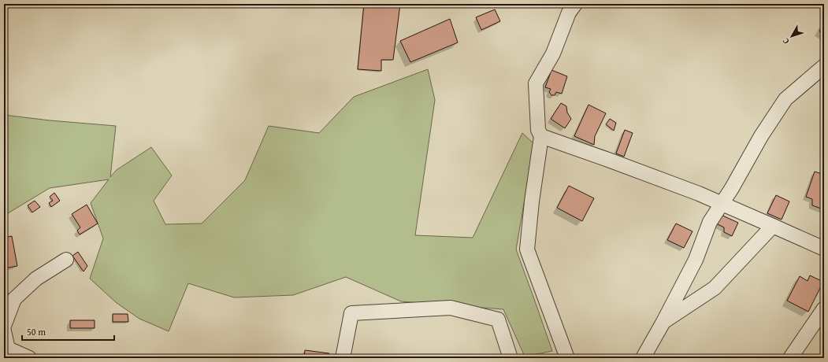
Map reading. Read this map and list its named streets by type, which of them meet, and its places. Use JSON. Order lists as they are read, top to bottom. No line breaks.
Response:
{"scale_bar":"50 m","north":"bottom left"}
